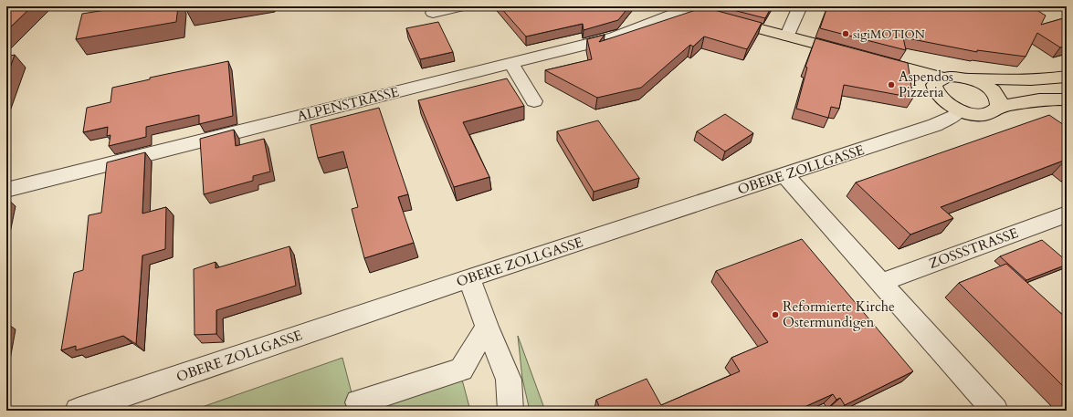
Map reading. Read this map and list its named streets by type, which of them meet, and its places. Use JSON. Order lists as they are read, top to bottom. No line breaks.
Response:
{"streets":{"street":["ALPENSTRASSE","OBERE ZOLLGASSE","ZOSSSTRASSE"]},"places":["sigiMOTION","Aspendos Pizzeria","Reformierte Kirche Ostermundigen"]}
